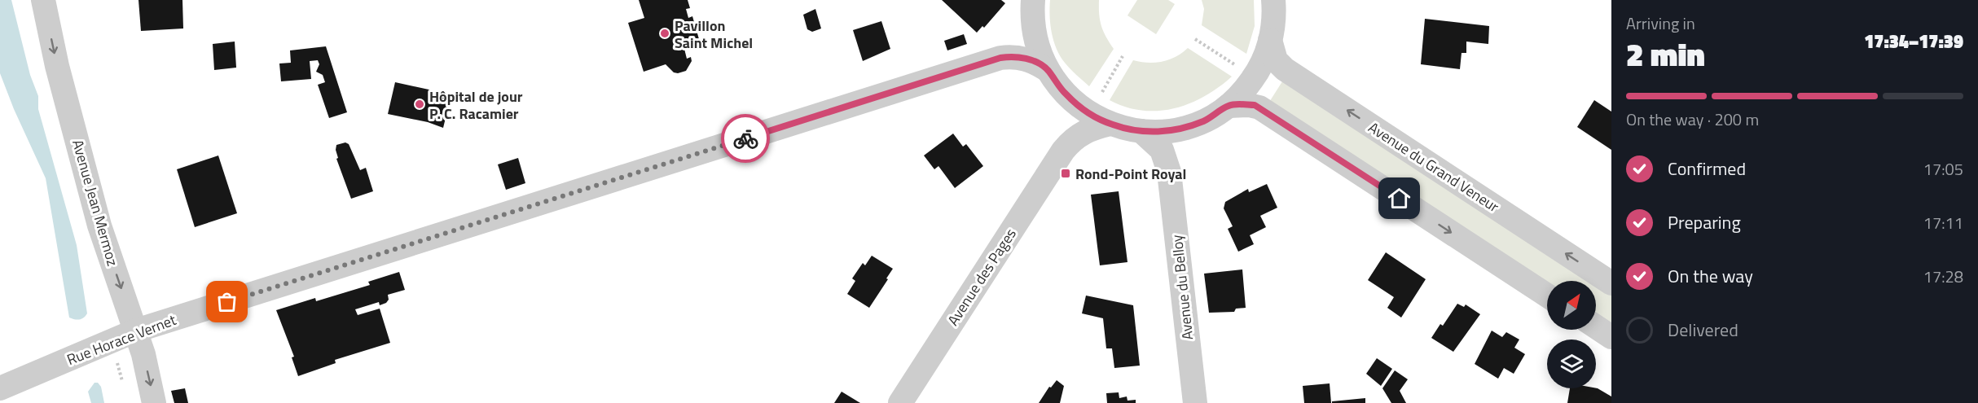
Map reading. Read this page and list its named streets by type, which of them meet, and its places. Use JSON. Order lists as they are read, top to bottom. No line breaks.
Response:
{"streets":{"street":["Avenue du Grand Veneur","Avenue Jean Mermoz","Avenue des Pages","Avenue du Belloy","Rue Horace Vernet"]},"crossings":[["Avenue Jean Mermoz","Rue Horace Vernet"]],"one_way":["Avenue Jean Mermoz"],"places":{"other":["Pavillon Saint Michel","Hôpital de jour P. C. Racamier"],"transit":["Rond-Point Royal"]},"north":"top right","page":{"heading":["2 min","Arriving in","17:34–17:39"],"bar":"On the way · 200 m","list":[["Confirmed","17:05"],["Preparing","17:11"],["On the way","17:28"],"Delivered"]}}
